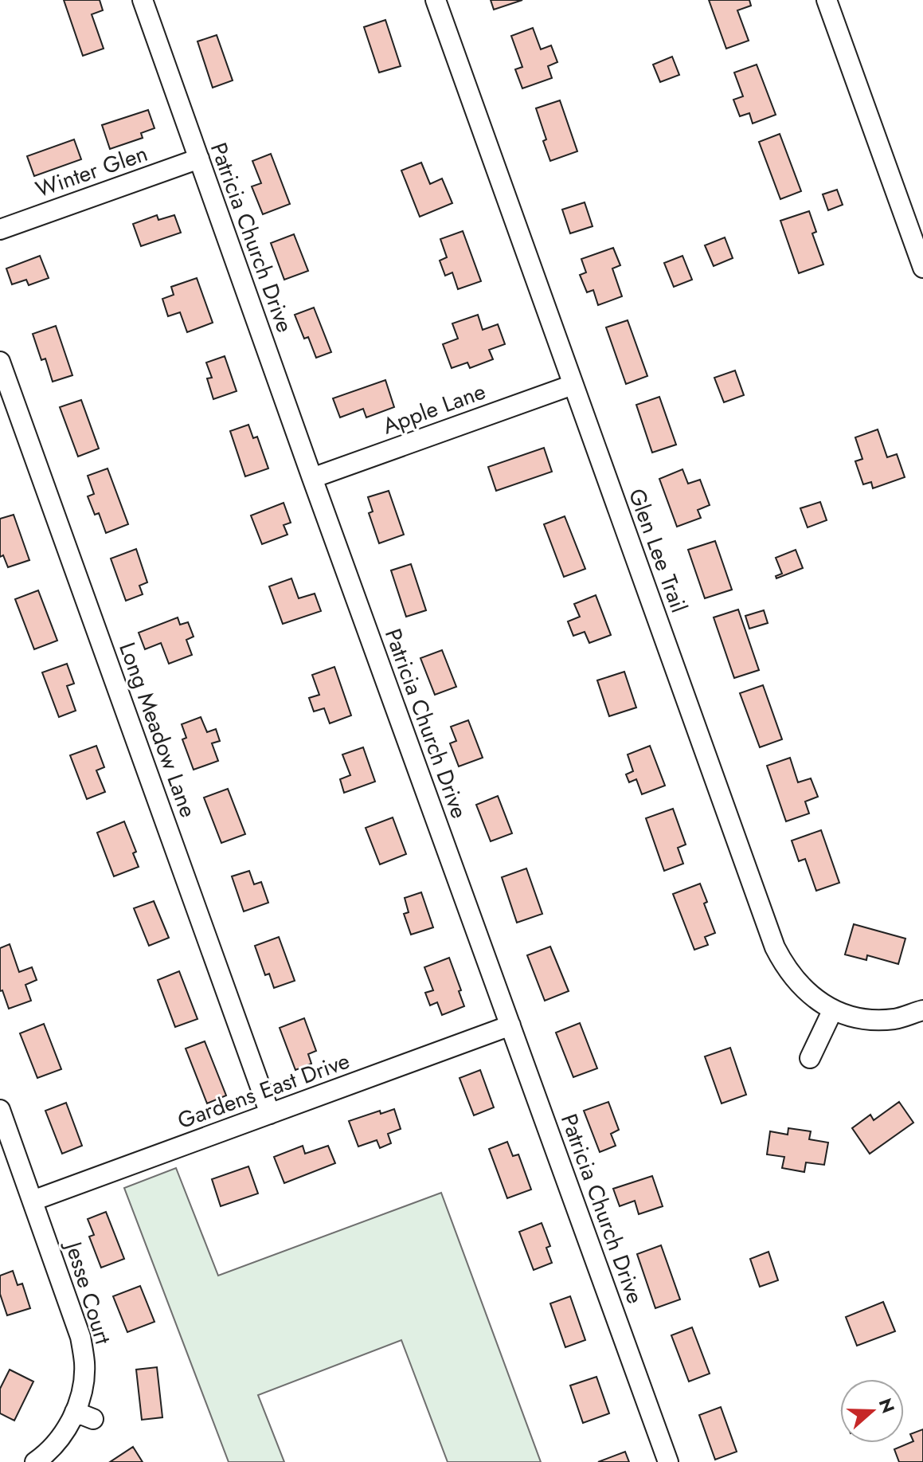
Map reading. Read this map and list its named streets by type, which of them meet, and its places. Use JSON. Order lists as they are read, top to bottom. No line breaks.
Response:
{"streets":{"street":["Winter Glen","Patricia Church Drive","Apple Lane","Glen Lee Trail","Long Meadow Lane","Gardens East Drive","Jesse Court"]},"crossings":[["Winter Glen","Patricia Church Drive"],["Patricia Church Drive","Apple Lane"],["Patricia Church Drive","Gardens East Drive"],["Apple Lane","Glen Lee Trail"],["Long Meadow Lane","Gardens East Drive"],["Gardens East Drive","Jesse Court"]],"north":"right"}
